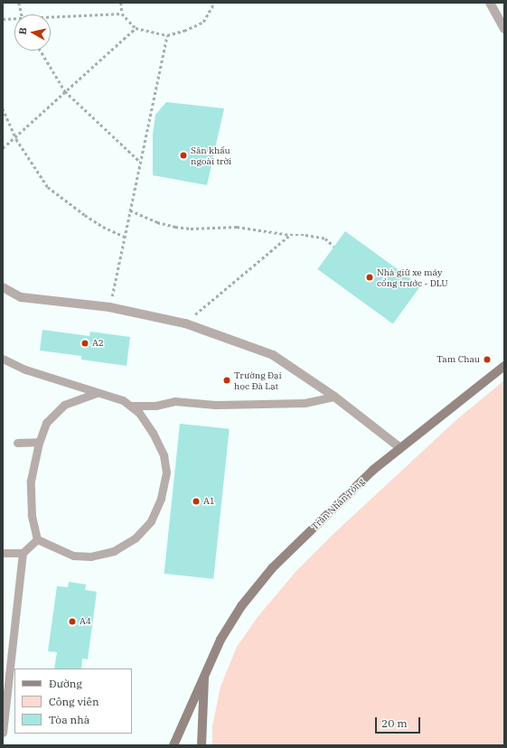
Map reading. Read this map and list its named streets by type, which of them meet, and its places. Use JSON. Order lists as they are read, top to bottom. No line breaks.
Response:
{"streets":{"main road":["Trần Nhân Tông"]},"places":["Sân khấu ngoài trời","Nhà giữ xe máy cổng trước - DLU","A2","Tam Chau","Trường Đại học Đà Lạt","A1","A4"],"legend":["Đường","Công viên","Tòa nhà"],"scale_bar":"20 m","north":"left"}
